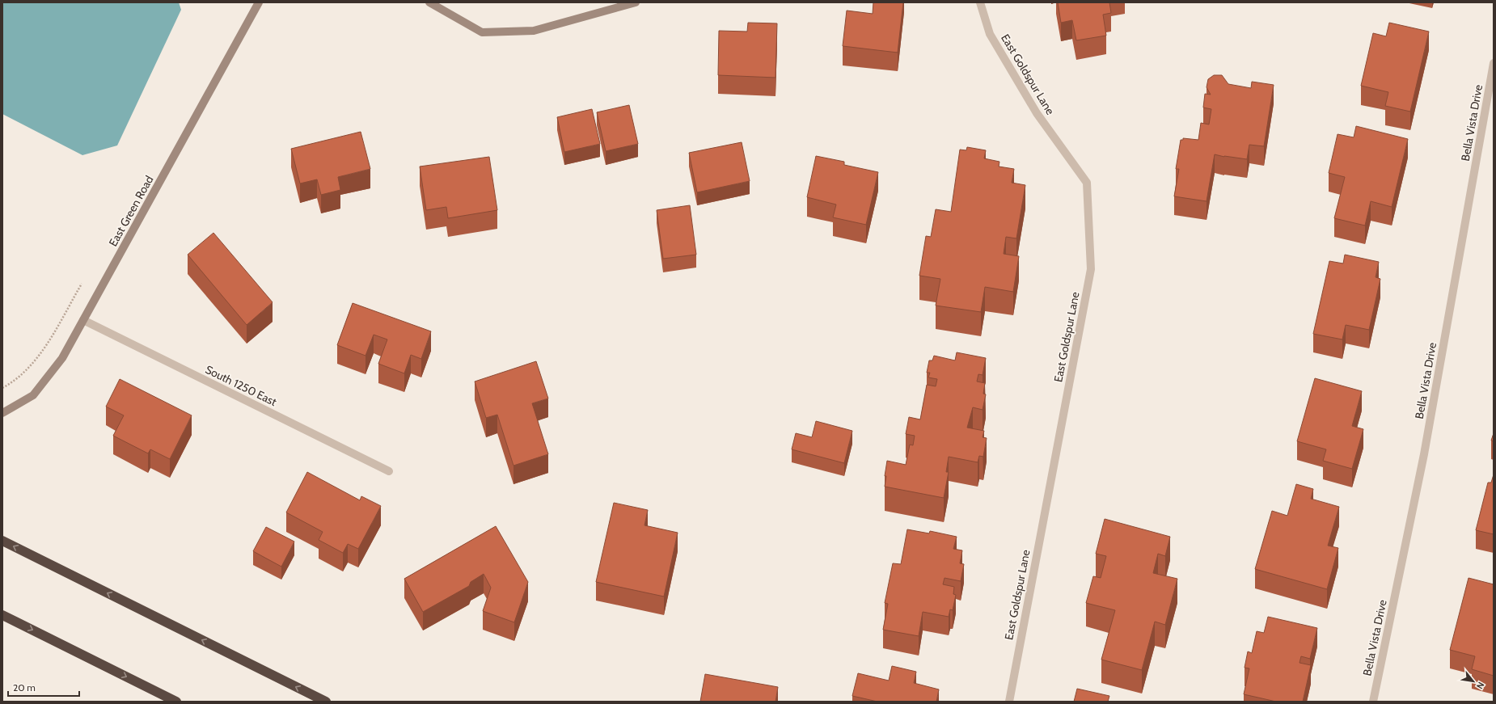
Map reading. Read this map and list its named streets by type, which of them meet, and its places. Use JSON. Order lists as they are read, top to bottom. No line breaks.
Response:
{"streets":{"street":["East Goldspur Lane","Bella Vista Drive","East Green Road","South 1250 East"]},"crossings":[["East Green Road","South 1250 East"]],"scale_bar":"20 m","north":"bottom right"}
